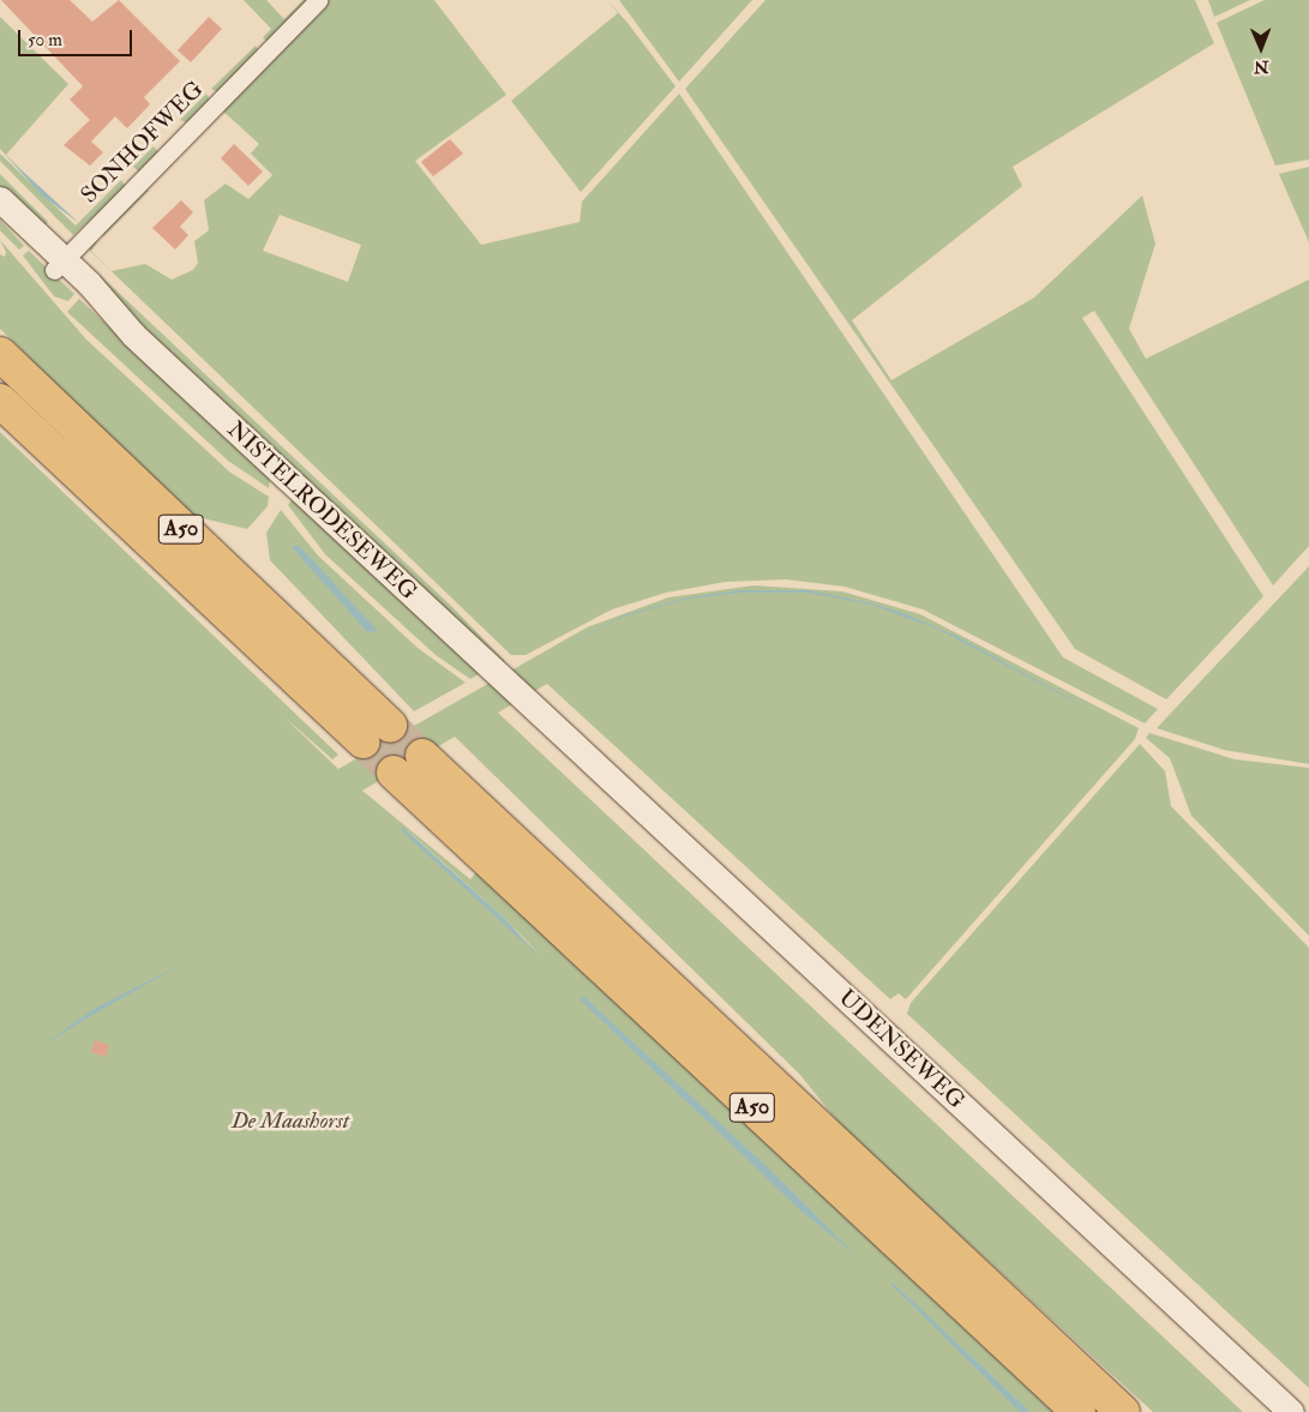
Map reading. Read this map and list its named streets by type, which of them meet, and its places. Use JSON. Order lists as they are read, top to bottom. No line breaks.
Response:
{"streets":{"highway":["A50"],"street":["SONHOFWEG","NISTELRODESEWEG","UDENSEWEG"]},"crossings":[["SONHOFWEG","NISTELRODESEWEG"],["NISTELRODESEWEG","UDENSEWEG"]],"parks":["De Maashorst"],"scale_bar":"50 m","north":"bottom"}
